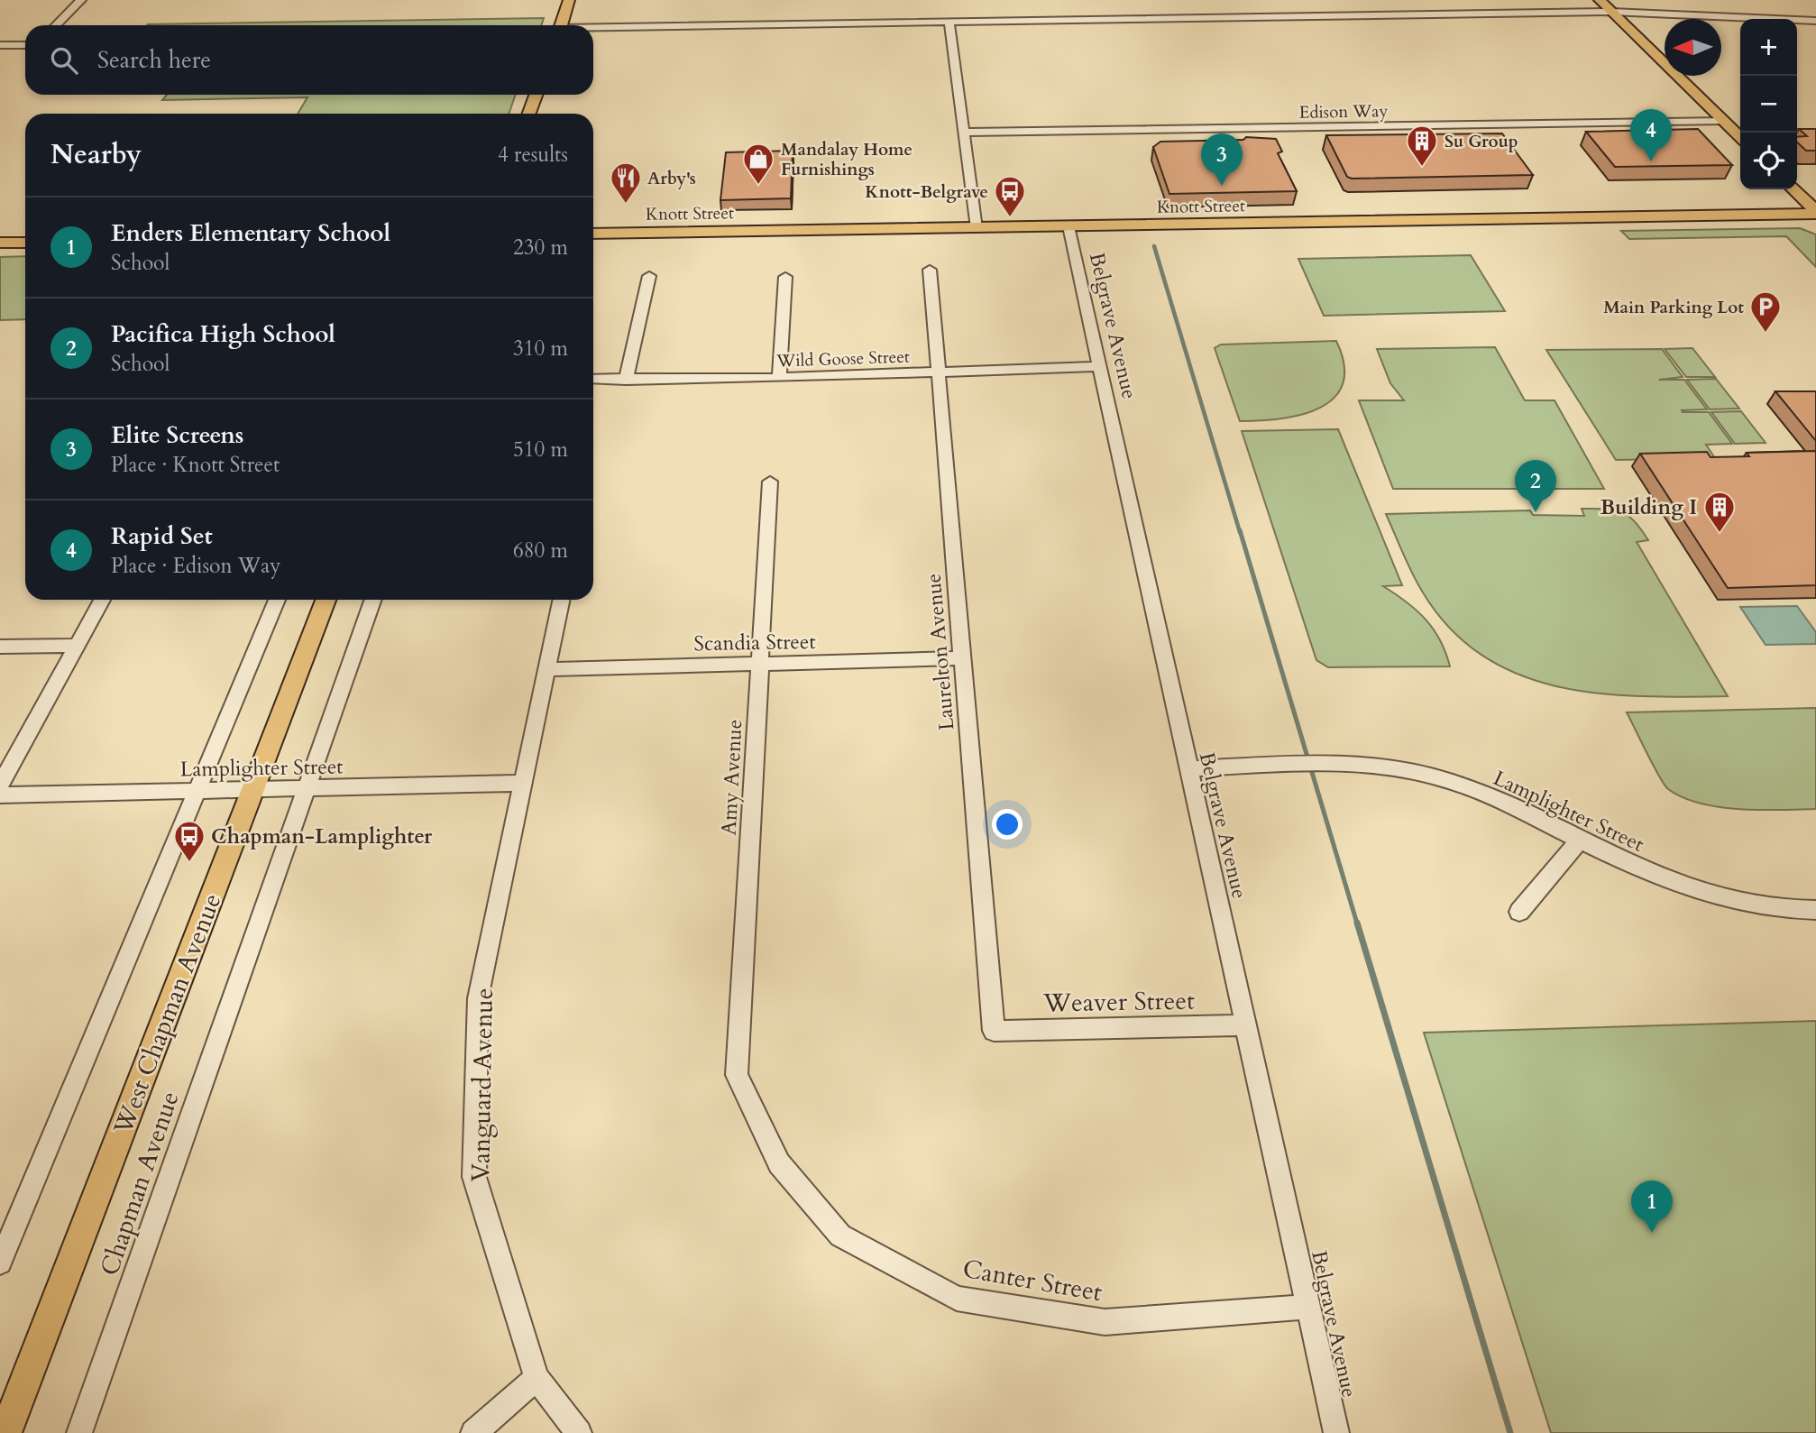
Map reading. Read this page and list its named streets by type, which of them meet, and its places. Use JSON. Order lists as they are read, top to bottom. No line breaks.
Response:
{"streets":{"main road":["Knott Street","West Chapman Avenue"],"street":["Edison Way","Belgrave Avenue","Wild Goose Street","Scandia Street","Laurelton Avenue","Lamplighter Street","Amy Avenue","Weaver Street","Vanguard Avenue","Chapman Avenue","Canter Street"]},"crossings":[["Knott Street","Belgrave Avenue"],["Belgrave Avenue","Wild Goose Street"],["Belgrave Avenue","Lamplighter Street"],["Belgrave Avenue","Weaver Street"],["Belgrave Avenue","Canter Street"],["Wild Goose Street","Laurelton Avenue"],["Scandia Street","Laurelton Avenue"],["Scandia Street","Amy Avenue"],["Scandia Street","Vanguard Avenue"],["Laurelton Avenue","Weaver Street"],["Lamplighter Street","West Chapman Avenue"],["Lamplighter Street","Vanguard Avenue"],["Lamplighter Street","Chapman Avenue"],["Amy Avenue","Canter Street"]],"places":{"building":["Su Group","Building I"],"shop":["Mandalay Home Furnishings"],"restaurant":["Arby's"],"bus stop":["Knott-Belgrave","Chapman-Lamplighter"],"parking":["Main Parking Lot"]},"north":"left","page":{"map_buttons":["+","−"],"search":"Search here","pins":["4","3","2","1"],"heading":["Nearby","4 results"],"list":[{"mark":"1","name":"Enders Elementary School","note":"School","value":"230 m"},{"mark":"2","name":"Pacifica High School","note":"School","value":"310 m"},{"mark":"3","name":"Elite Screens","note":"Place · Knott Street","value":"510 m"},{"mark":"4","name":"Rapid Set","note":"Place · Edison Way","value":"680 m"}]}}
